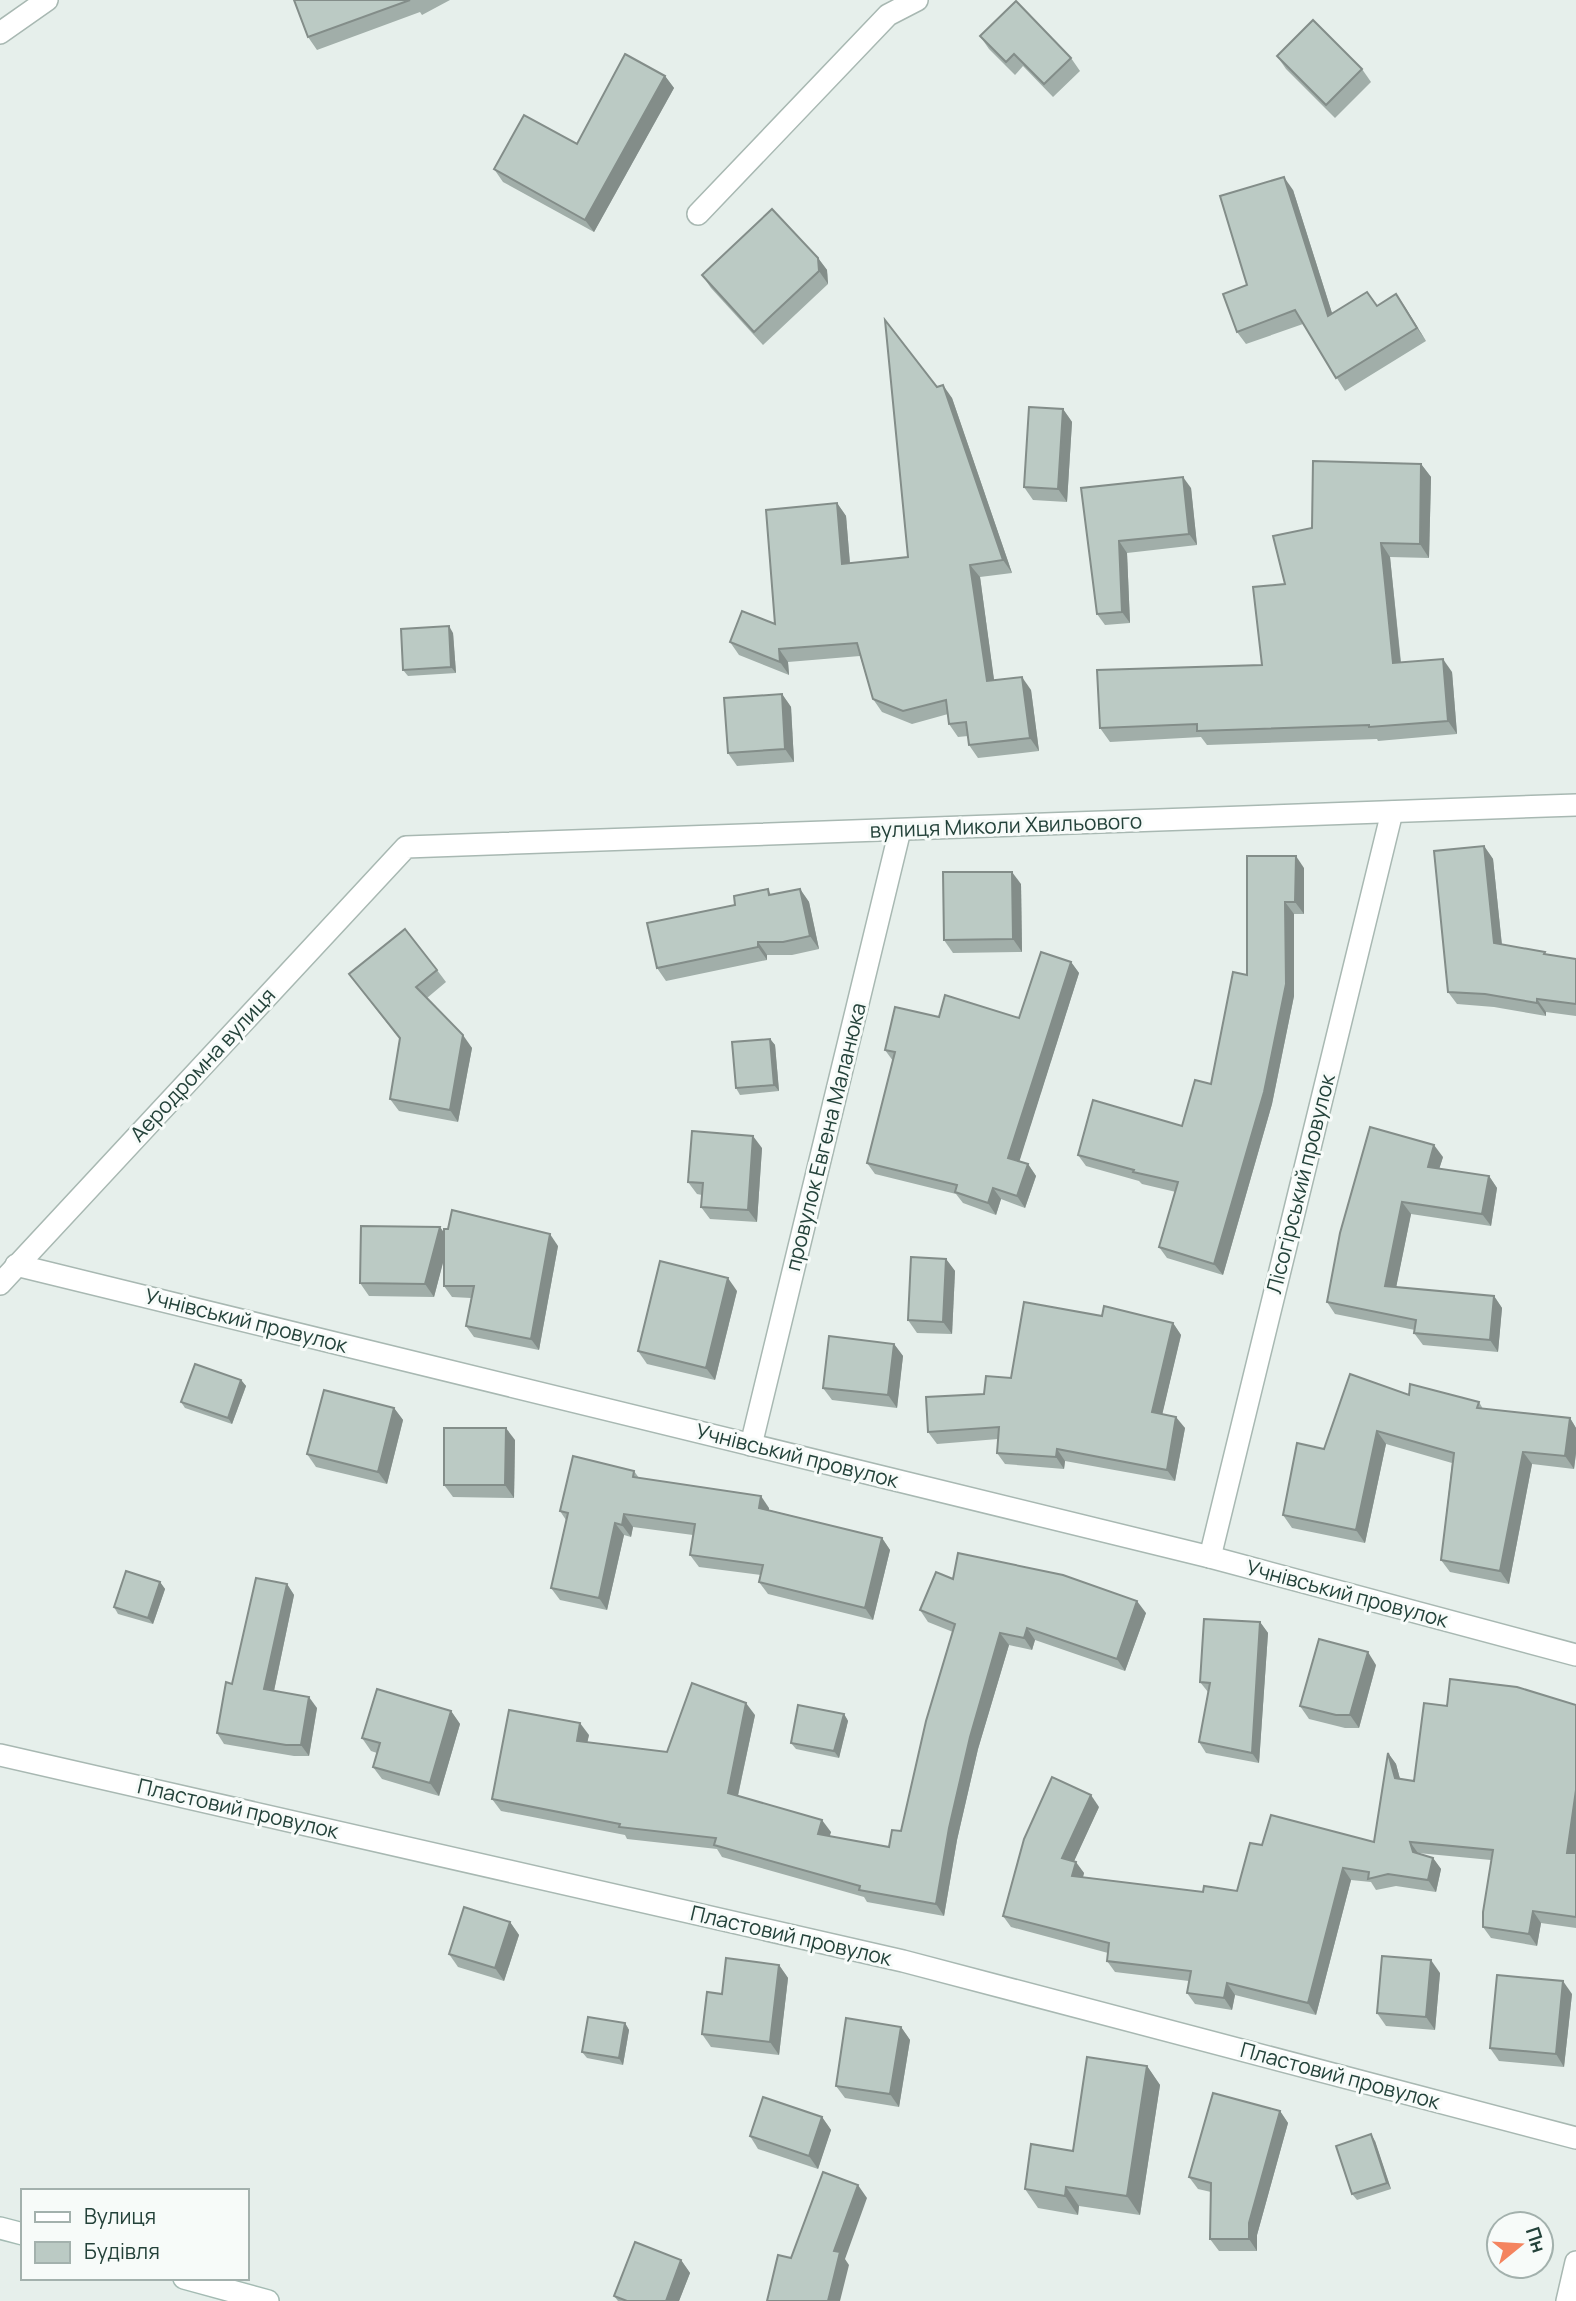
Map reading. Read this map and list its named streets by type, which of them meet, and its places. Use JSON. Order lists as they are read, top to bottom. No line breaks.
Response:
{"streets":{"street":["вулиця Миколи Хвильового","Аеродромна вулиця","провулок Евгена Маланюка","Лісогірський провулок","Учнівський провулок","Пластовий провулок"]},"crossings":[["вулиця Миколи Хвильового","Аеродромна вулиця"],["вулиця Миколи Хвильового","провулок Евгена Маланюка"],["вулиця Миколи Хвильового","Лісогірський провулок"],["Аеродромна вулиця","Учнівський провулок"],["провулок Евгена Маланюка","Учнівський провулок"],["Лісогірський провулок","Учнівський провулок"]],"legend":["Вулиця","Будівля"],"north":"right"}
